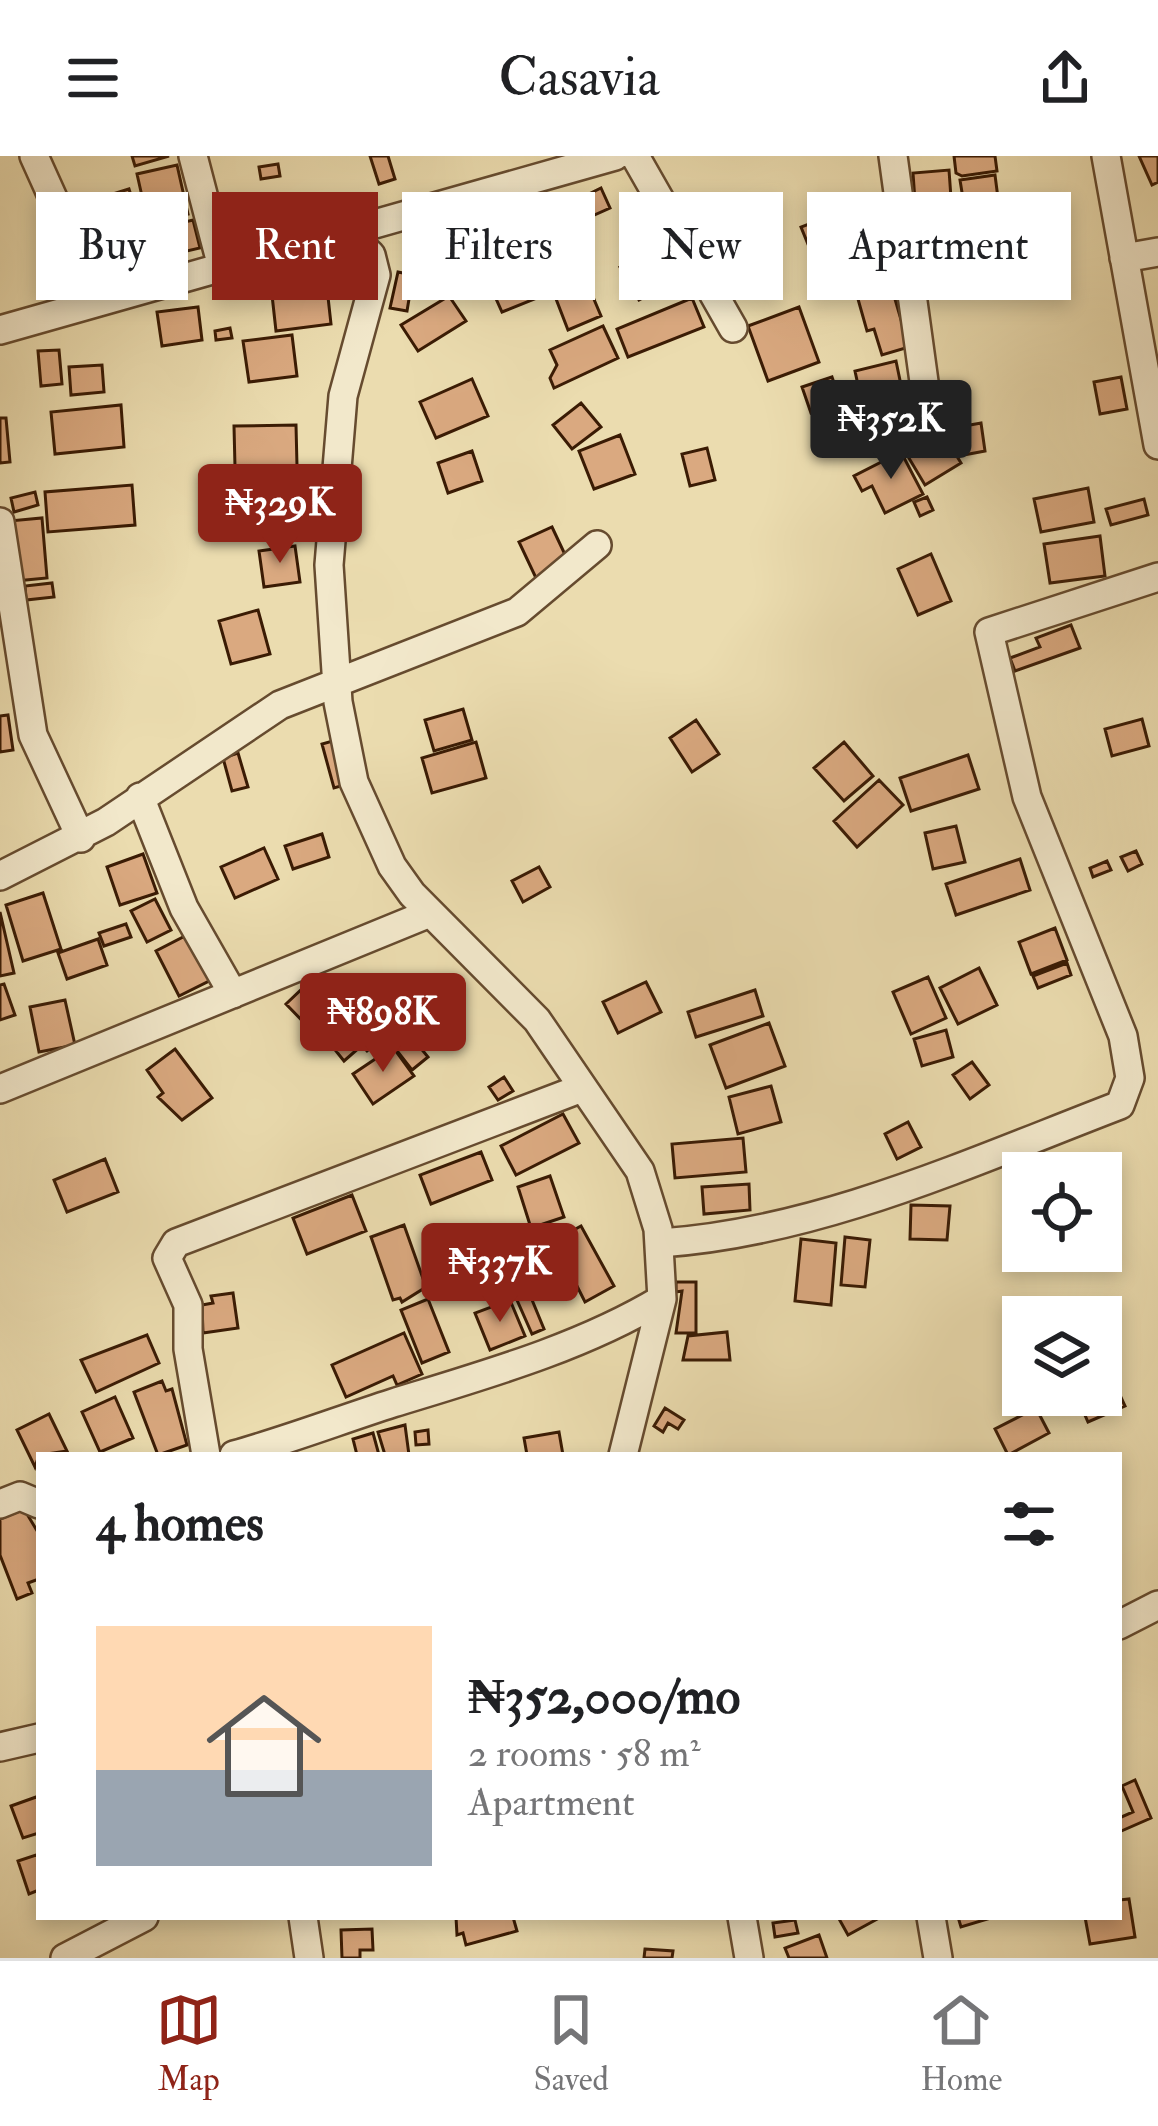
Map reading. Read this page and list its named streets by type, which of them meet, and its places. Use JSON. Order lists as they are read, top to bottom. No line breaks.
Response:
{"page":{"header":"Casavia","chip":["Buy","Rent","Filters","New","Apartment"],"price":["₦352K","₦329K","₦898K","₦337K"],"heading":"4 homes","list":[{"name":"₦352,000/mo","note":"2 rooms · 58 m² · Apartment"}],"tabs":["Map","Saved","Home"]}}
